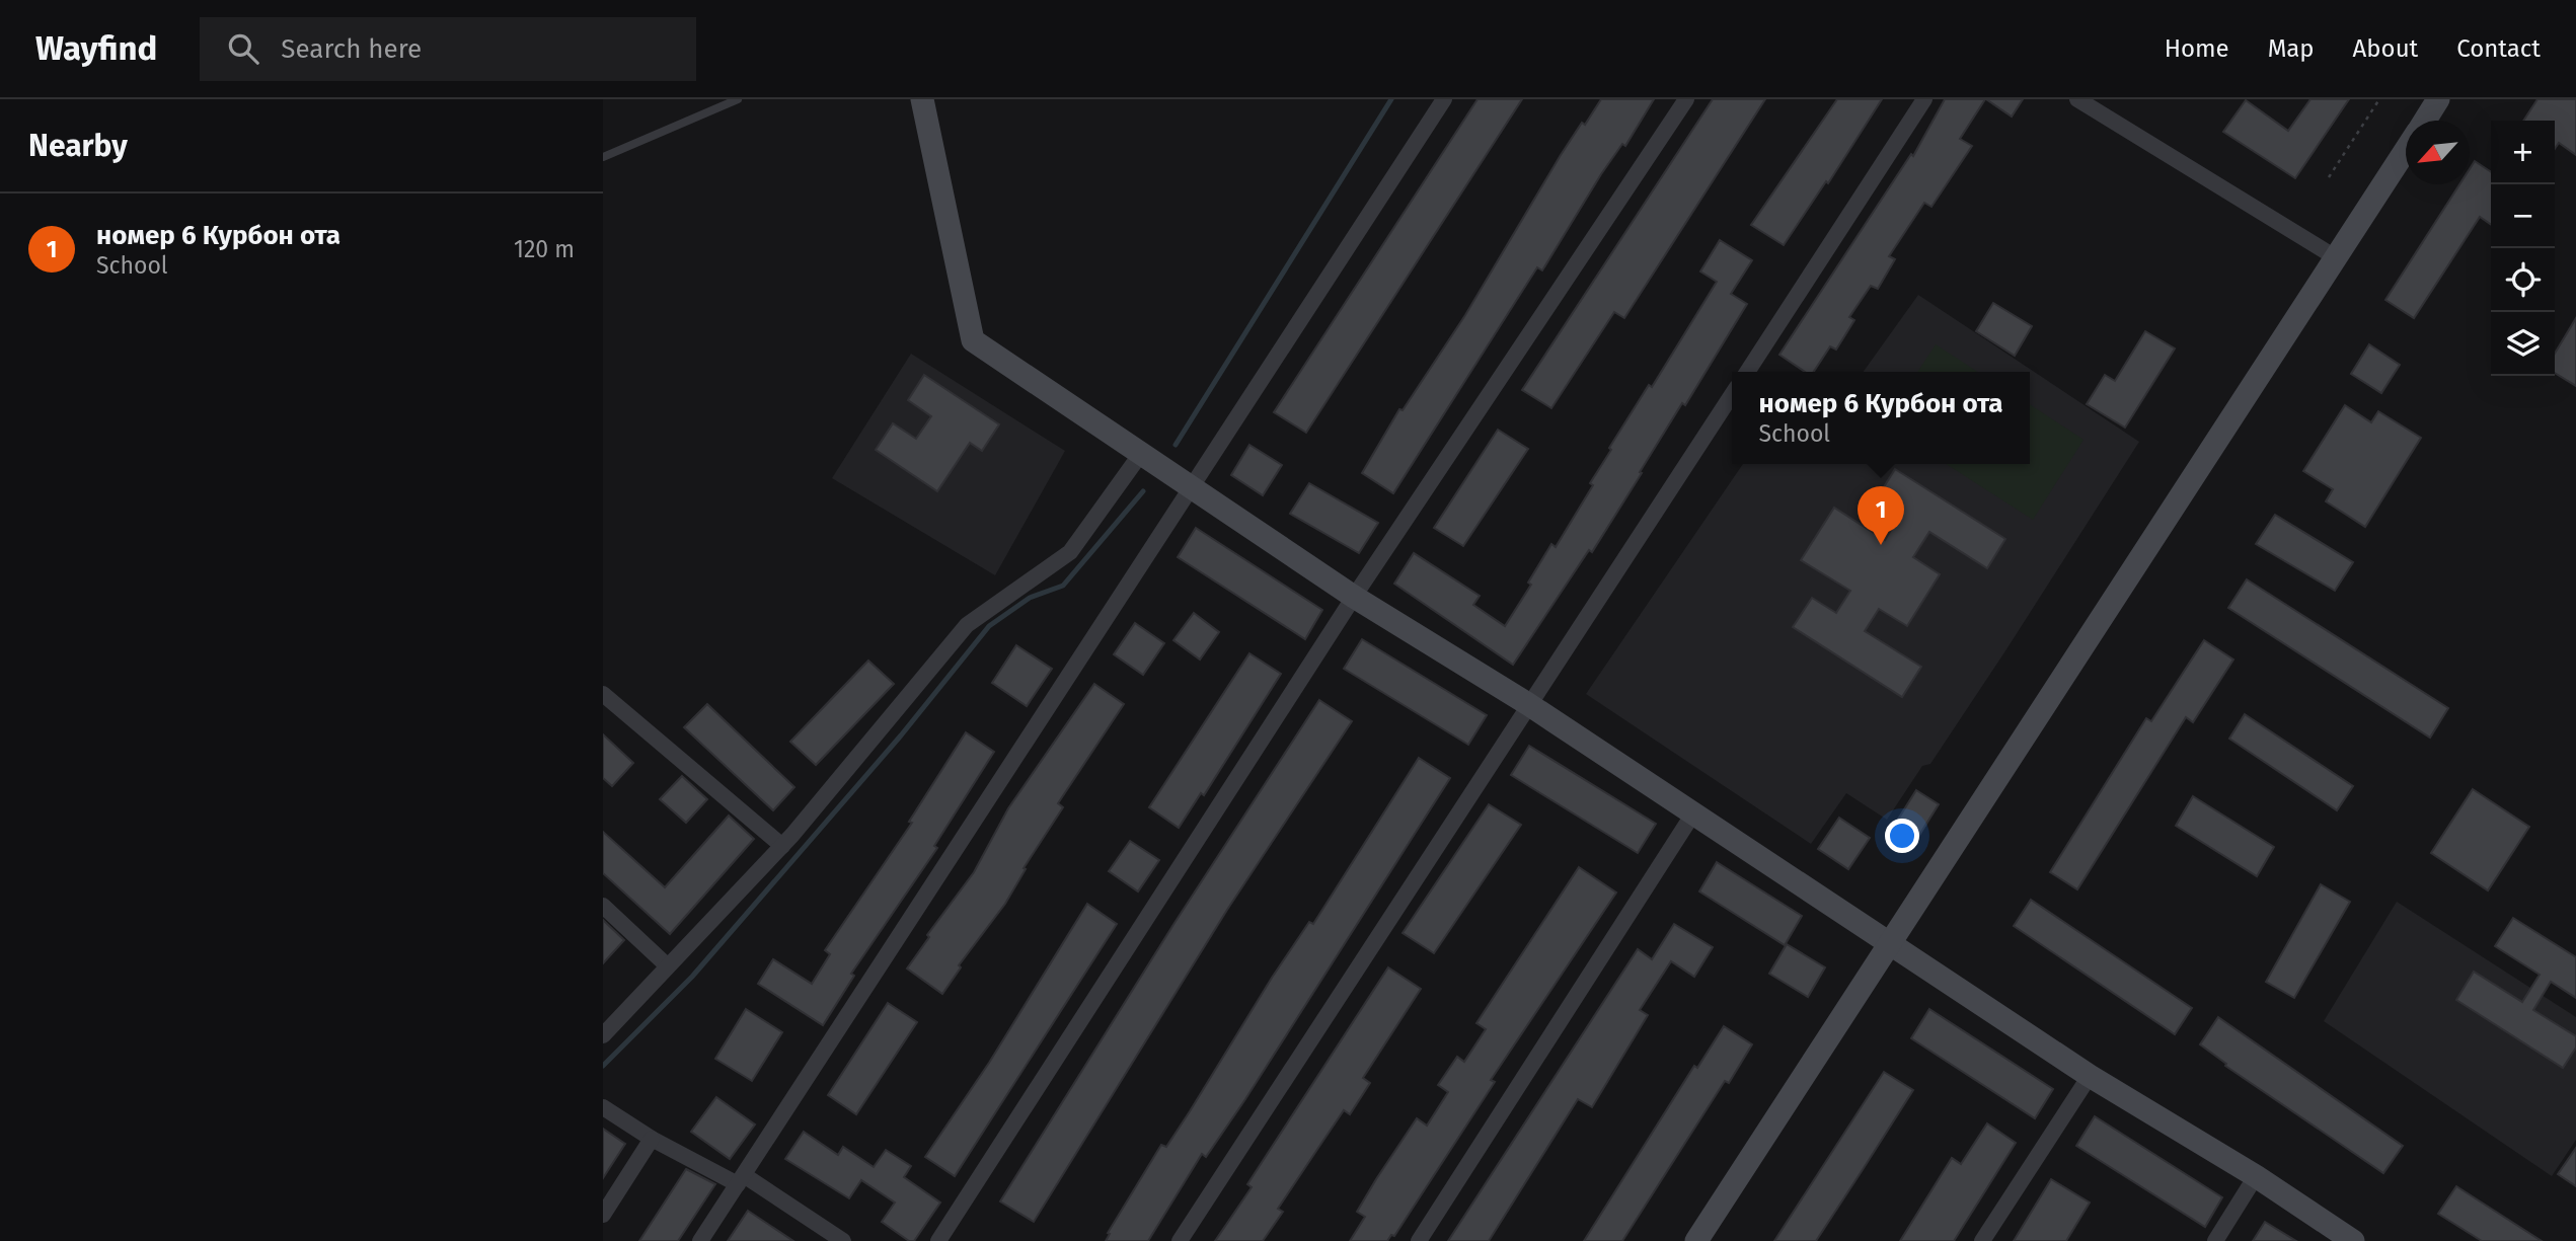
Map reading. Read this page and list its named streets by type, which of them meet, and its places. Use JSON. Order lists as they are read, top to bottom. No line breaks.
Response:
{"north":"bottom left","page":{"header":"Wayfind","search":"Search here","nav":["Home","Map","About","Contact"],"heading":"Nearby","map_buttons":["+","−"],"list":[{"mark":"1","name":"номер 6 Курбон ота","note":"School","value":"120 m"}],"popup":["номер 6 Курбон ота","School"],"pins":"1"}}
